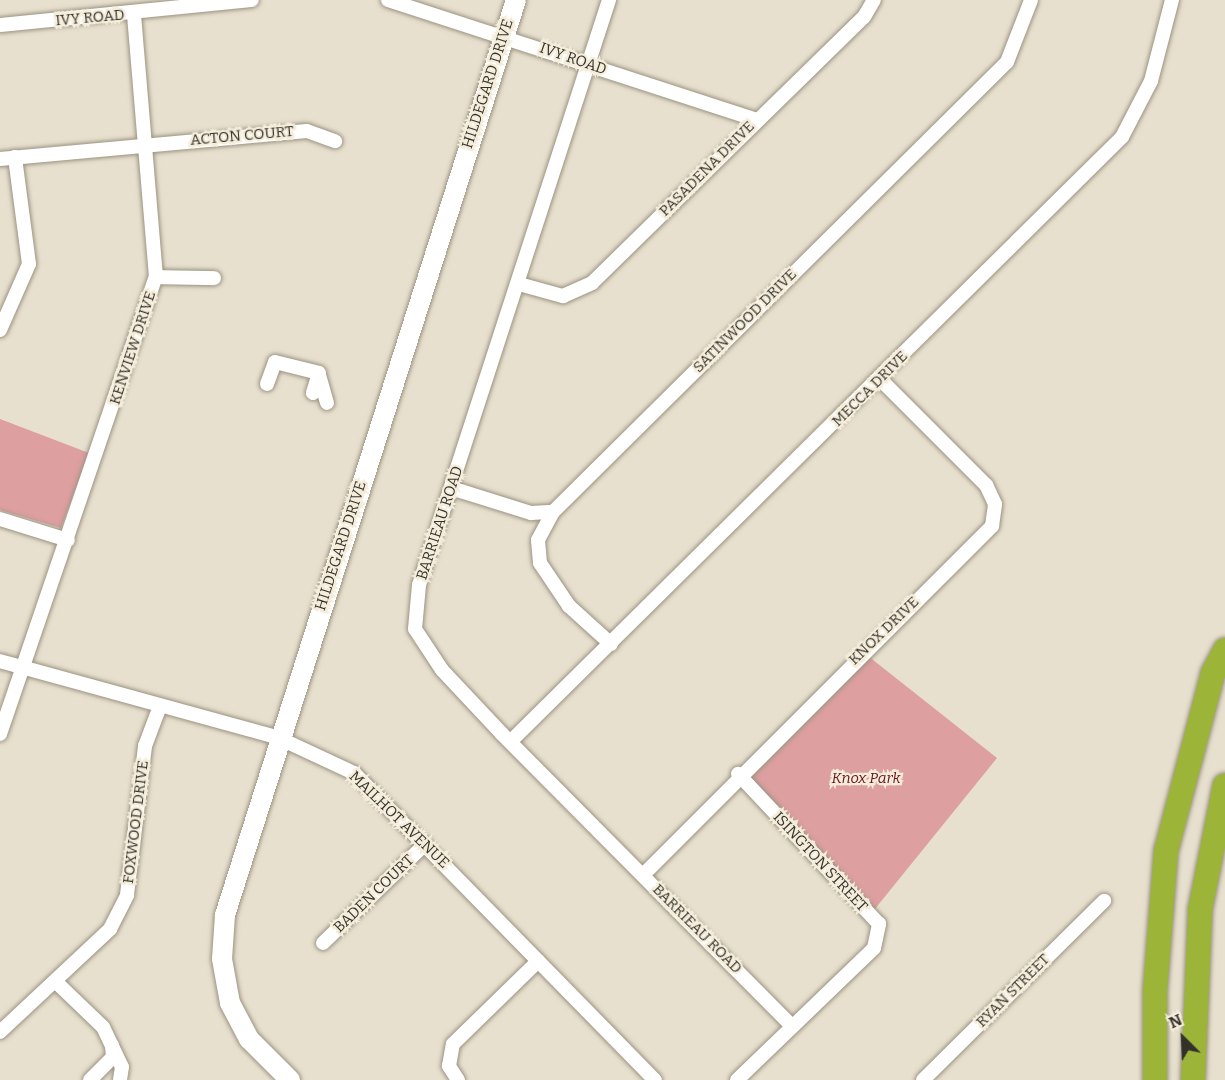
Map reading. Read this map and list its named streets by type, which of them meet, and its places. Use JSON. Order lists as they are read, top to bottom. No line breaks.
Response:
{"streets":{"street":["IVY ROAD","HILDEGARD DRIVE","ACTON COURT","PASADENA DRIVE","SATINWOOD DRIVE","KENVIEW DRIVE","MECCA DRIVE","BARRIEAU ROAD","KNOX DRIVE","MAILHOT AVENUE","FOXWOOD DRIVE","ISINGTON STREET","BADEN COURT","RYAN STREET"]},"crossings":[["IVY ROAD","HILDEGARD DRIVE"],["IVY ROAD","PASADENA DRIVE"],["IVY ROAD","KENVIEW DRIVE"],["IVY ROAD","BARRIEAU ROAD"],["HILDEGARD DRIVE","MAILHOT AVENUE"],["ACTON COURT","KENVIEW DRIVE"],["PASADENA DRIVE","BARRIEAU ROAD"],["SATINWOOD DRIVE","MECCA DRIVE"],["KENVIEW DRIVE","MAILHOT AVENUE"],["MECCA DRIVE","BARRIEAU ROAD"],["MECCA DRIVE","KNOX DRIVE"],["BARRIEAU ROAD","KNOX DRIVE"],["BARRIEAU ROAD","ISINGTON STREET"],["KNOX DRIVE","ISINGTON STREET"],["MAILHOT AVENUE","FOXWOOD DRIVE"],["MAILHOT AVENUE","BADEN COURT"]],"parks":["Knox Park"],"north":"top left"}
